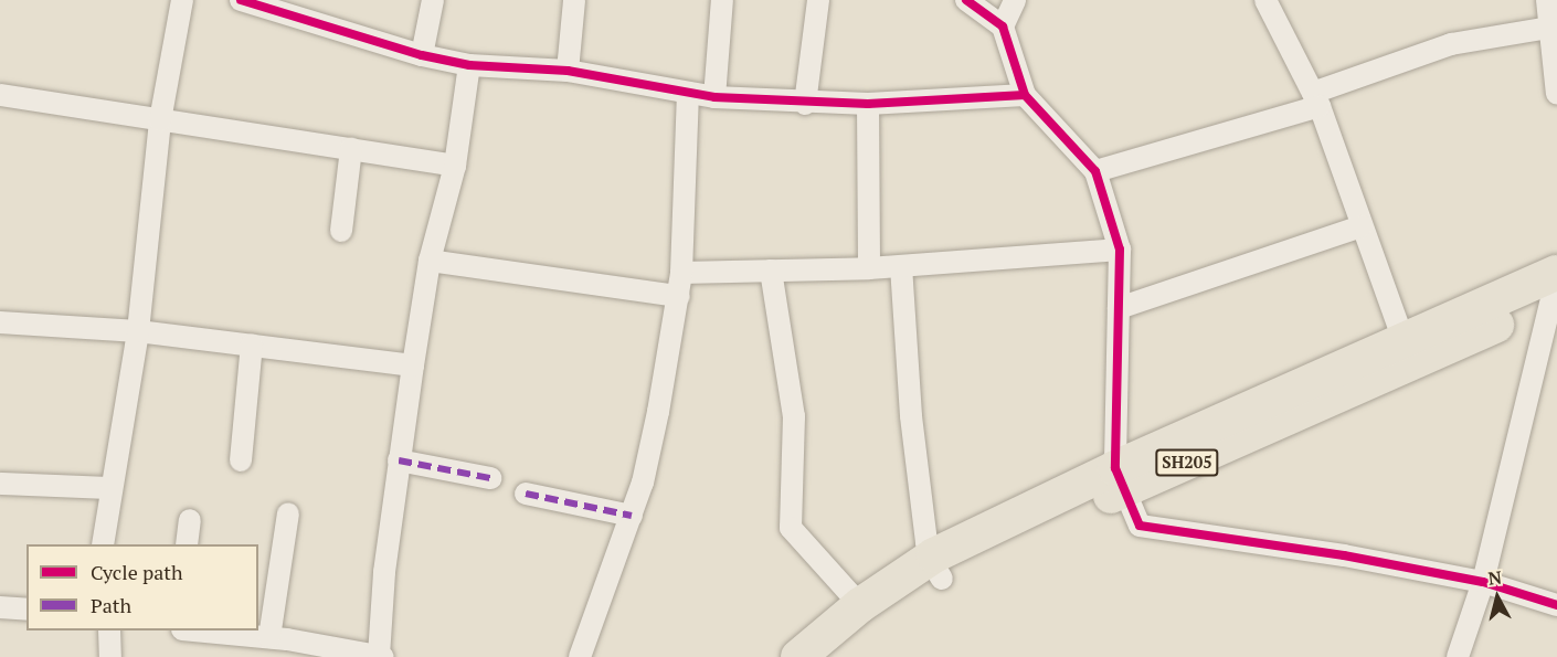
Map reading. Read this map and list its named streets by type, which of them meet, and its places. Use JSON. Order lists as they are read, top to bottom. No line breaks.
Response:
{"streets":{"main road":["SH205"]},"legend":["Cycle path","Path"],"north":"top"}
